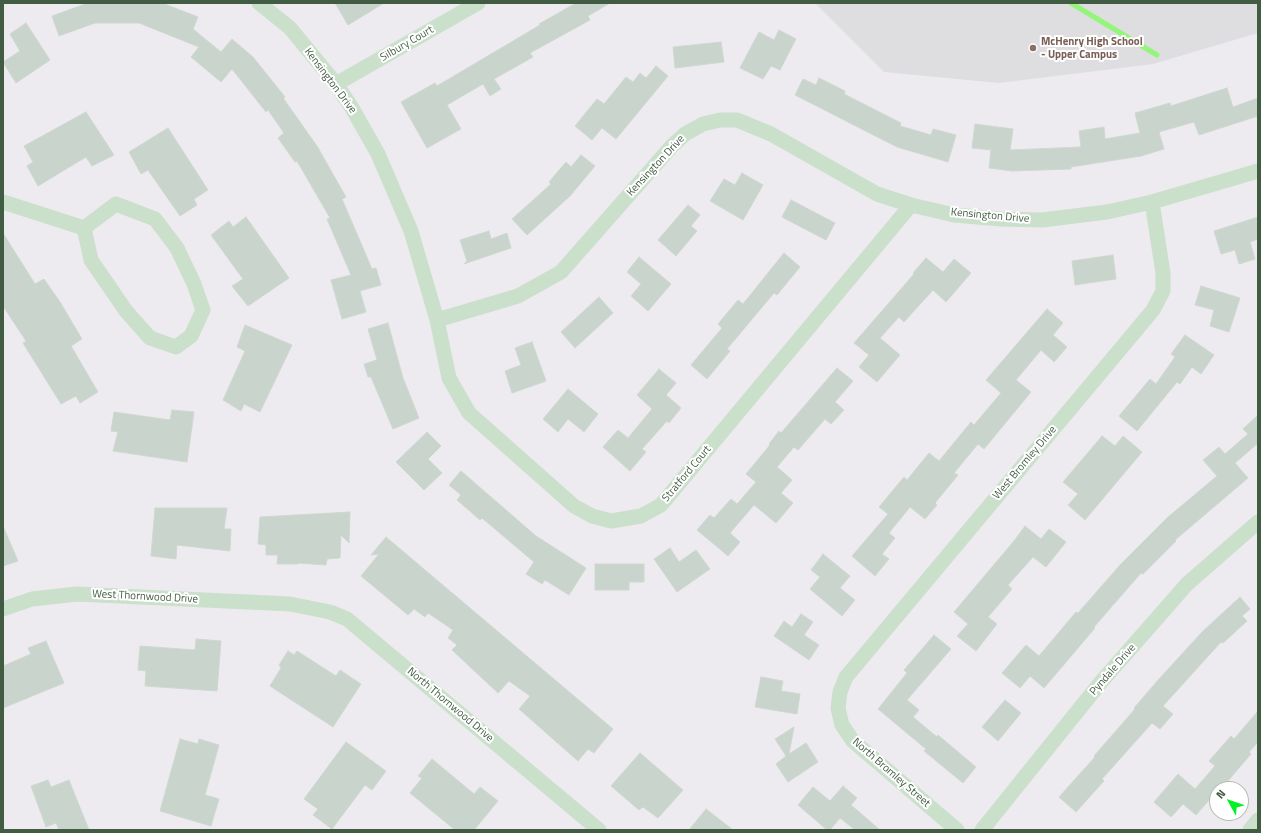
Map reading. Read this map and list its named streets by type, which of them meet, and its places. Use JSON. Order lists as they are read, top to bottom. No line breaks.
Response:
{"streets":{"street":["Silbury Court","Kensington Drive","West Bromley Drive","Stratford Court","West Thornwood Drive","Pyndale Drive","North Thornwood Drive","North Bromley Street"]},"crossings":[["Silbury Court","Kensington Drive"],["Kensington Drive","West Bromley Drive"],["Kensington Drive","Stratford Court"],["West Bromley Drive","North Bromley Street"],["West Thornwood Drive","North Thornwood Drive"]],"places":["McHenry High School - Upper Campus"],"north":"top left"}
